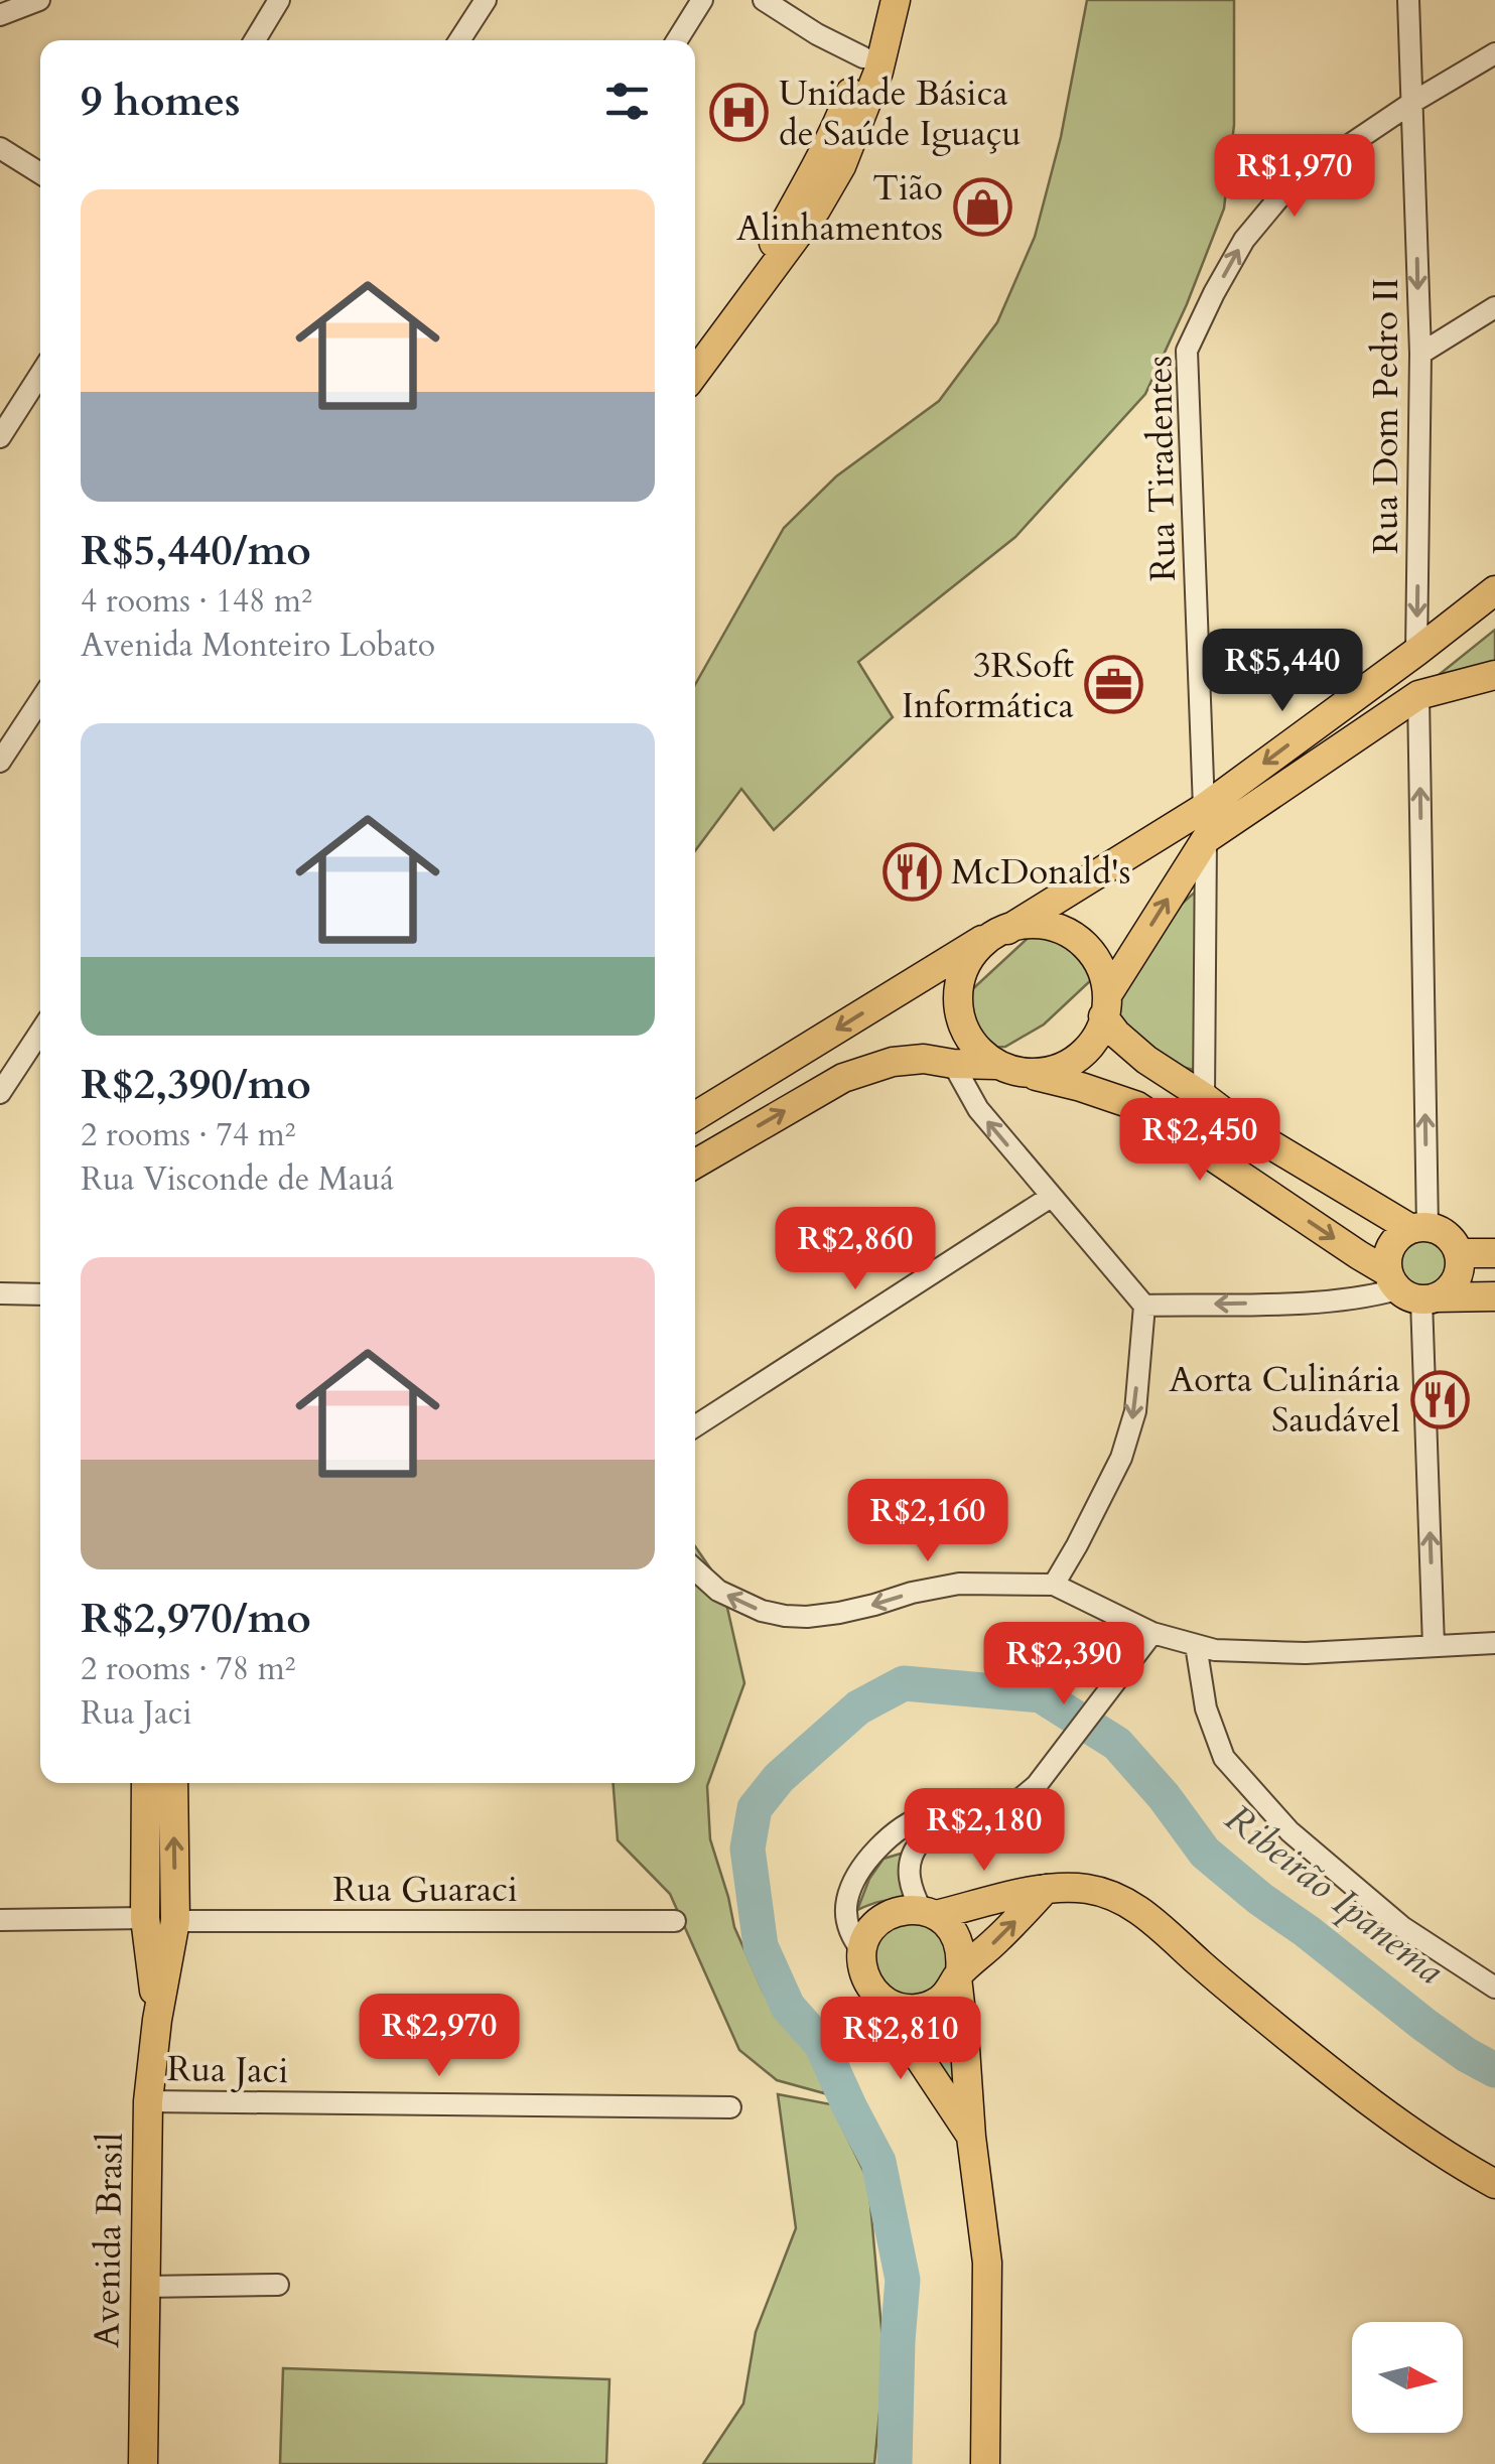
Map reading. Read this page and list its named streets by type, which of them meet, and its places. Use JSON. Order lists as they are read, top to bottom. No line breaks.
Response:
{"streets":{"main road":["Avenida Brasil"],"street":["Rua Dom Pedro II","Rua Tiradentes","Rua Guaraci","Rua Jaci"]},"crossings":[["Rua Dom Pedro II","Rua Tiradentes"],["Rua Guaraci","Avenida Brasil"],["Rua Jaci","Avenida Brasil"]],"one_way":["Rua Dom Pedro II","Rua Tiradentes"],"water":["Ribeirão Ipanema"],"places":{"hospital":["Unidade Básica de Saúde Iguaçu"],"shop":["Tião Alinhamentos"],"office":["3RSoft Informática"],"restaurant":["McDonald's","Aorta Culinária Saudável"]},"north":"right","page":{"heading":"9 homes","price":["R$1,970","R$5,440","R$2,450","R$2,860","R$2,160","R$2,390","R$2,180","R$2,970","R$2,810"],"list":[{"name":"R$5,440/mo","note":"4 rooms · 148 m² · Avenida Monteiro Lobato"},{"name":"R$2,390/mo","note":"2 rooms · 74 m² · Rua Visconde de Mauá"},{"name":"R$2,970/mo","note":"2 rooms · 78 m² · Rua Jaci"}]}}
